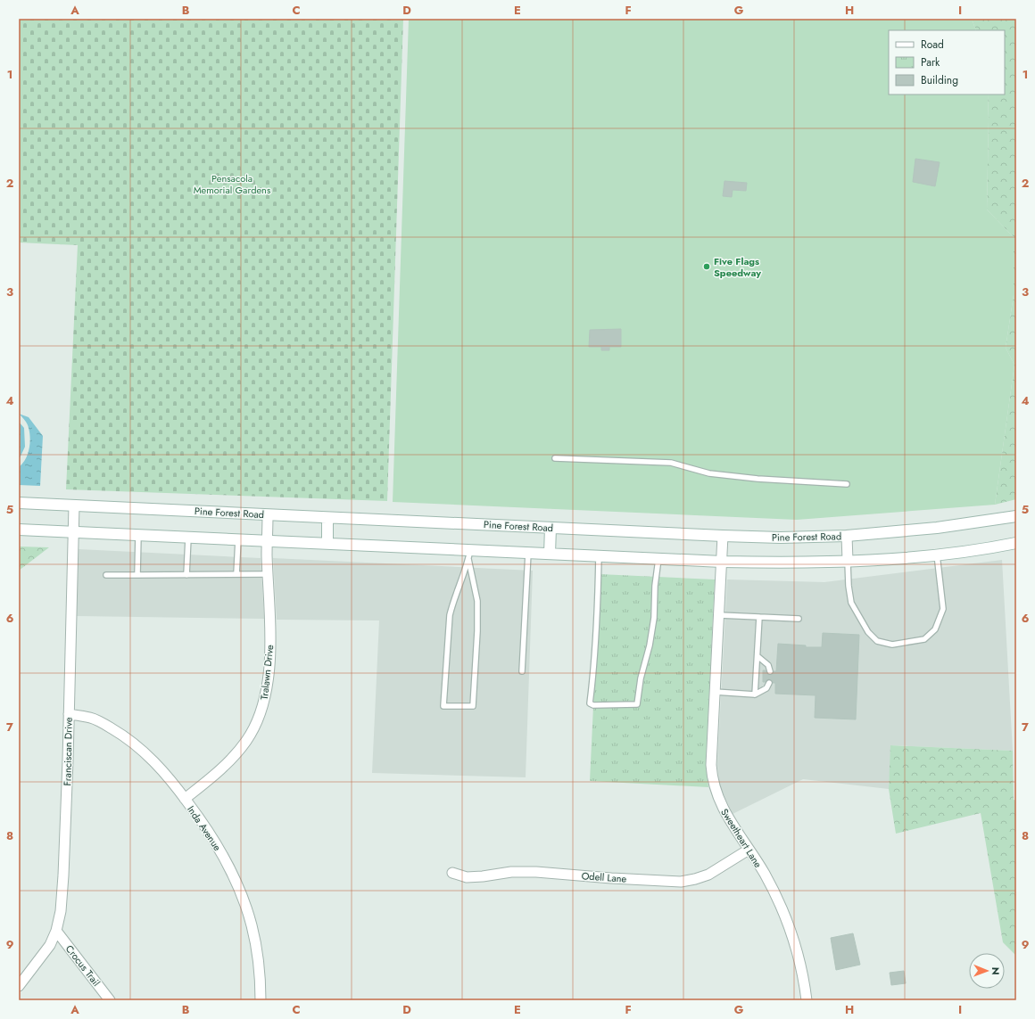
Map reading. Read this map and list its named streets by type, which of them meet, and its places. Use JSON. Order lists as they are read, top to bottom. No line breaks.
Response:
{"streets":{"main road":["Pine Forest Road"],"street":["Tralawn Drive","Franciscan Drive","Inda Avenue","Sweetheart Lane","Odell Lane","Crocus Trail"]},"crossings":[["Pine Forest Road","Tralawn Drive"],["Pine Forest Road","Franciscan Drive"],["Pine Forest Road","Sweetheart Lane"],["Tralawn Drive","Inda Avenue"],["Franciscan Drive","Inda Avenue"],["Franciscan Drive","Crocus Trail"],["Sweetheart Lane","Odell Lane"]],"parks":["Pensacola Memorial Gardens"],"places":["Five Flags Speedway"],"legend":["Road","Park","Building"],"north":"right","grid":{"columns":["A","B","C","D","E","F","G","H","I"],"rows":["1","2","3","4","5","6","7","8","9"]}}
